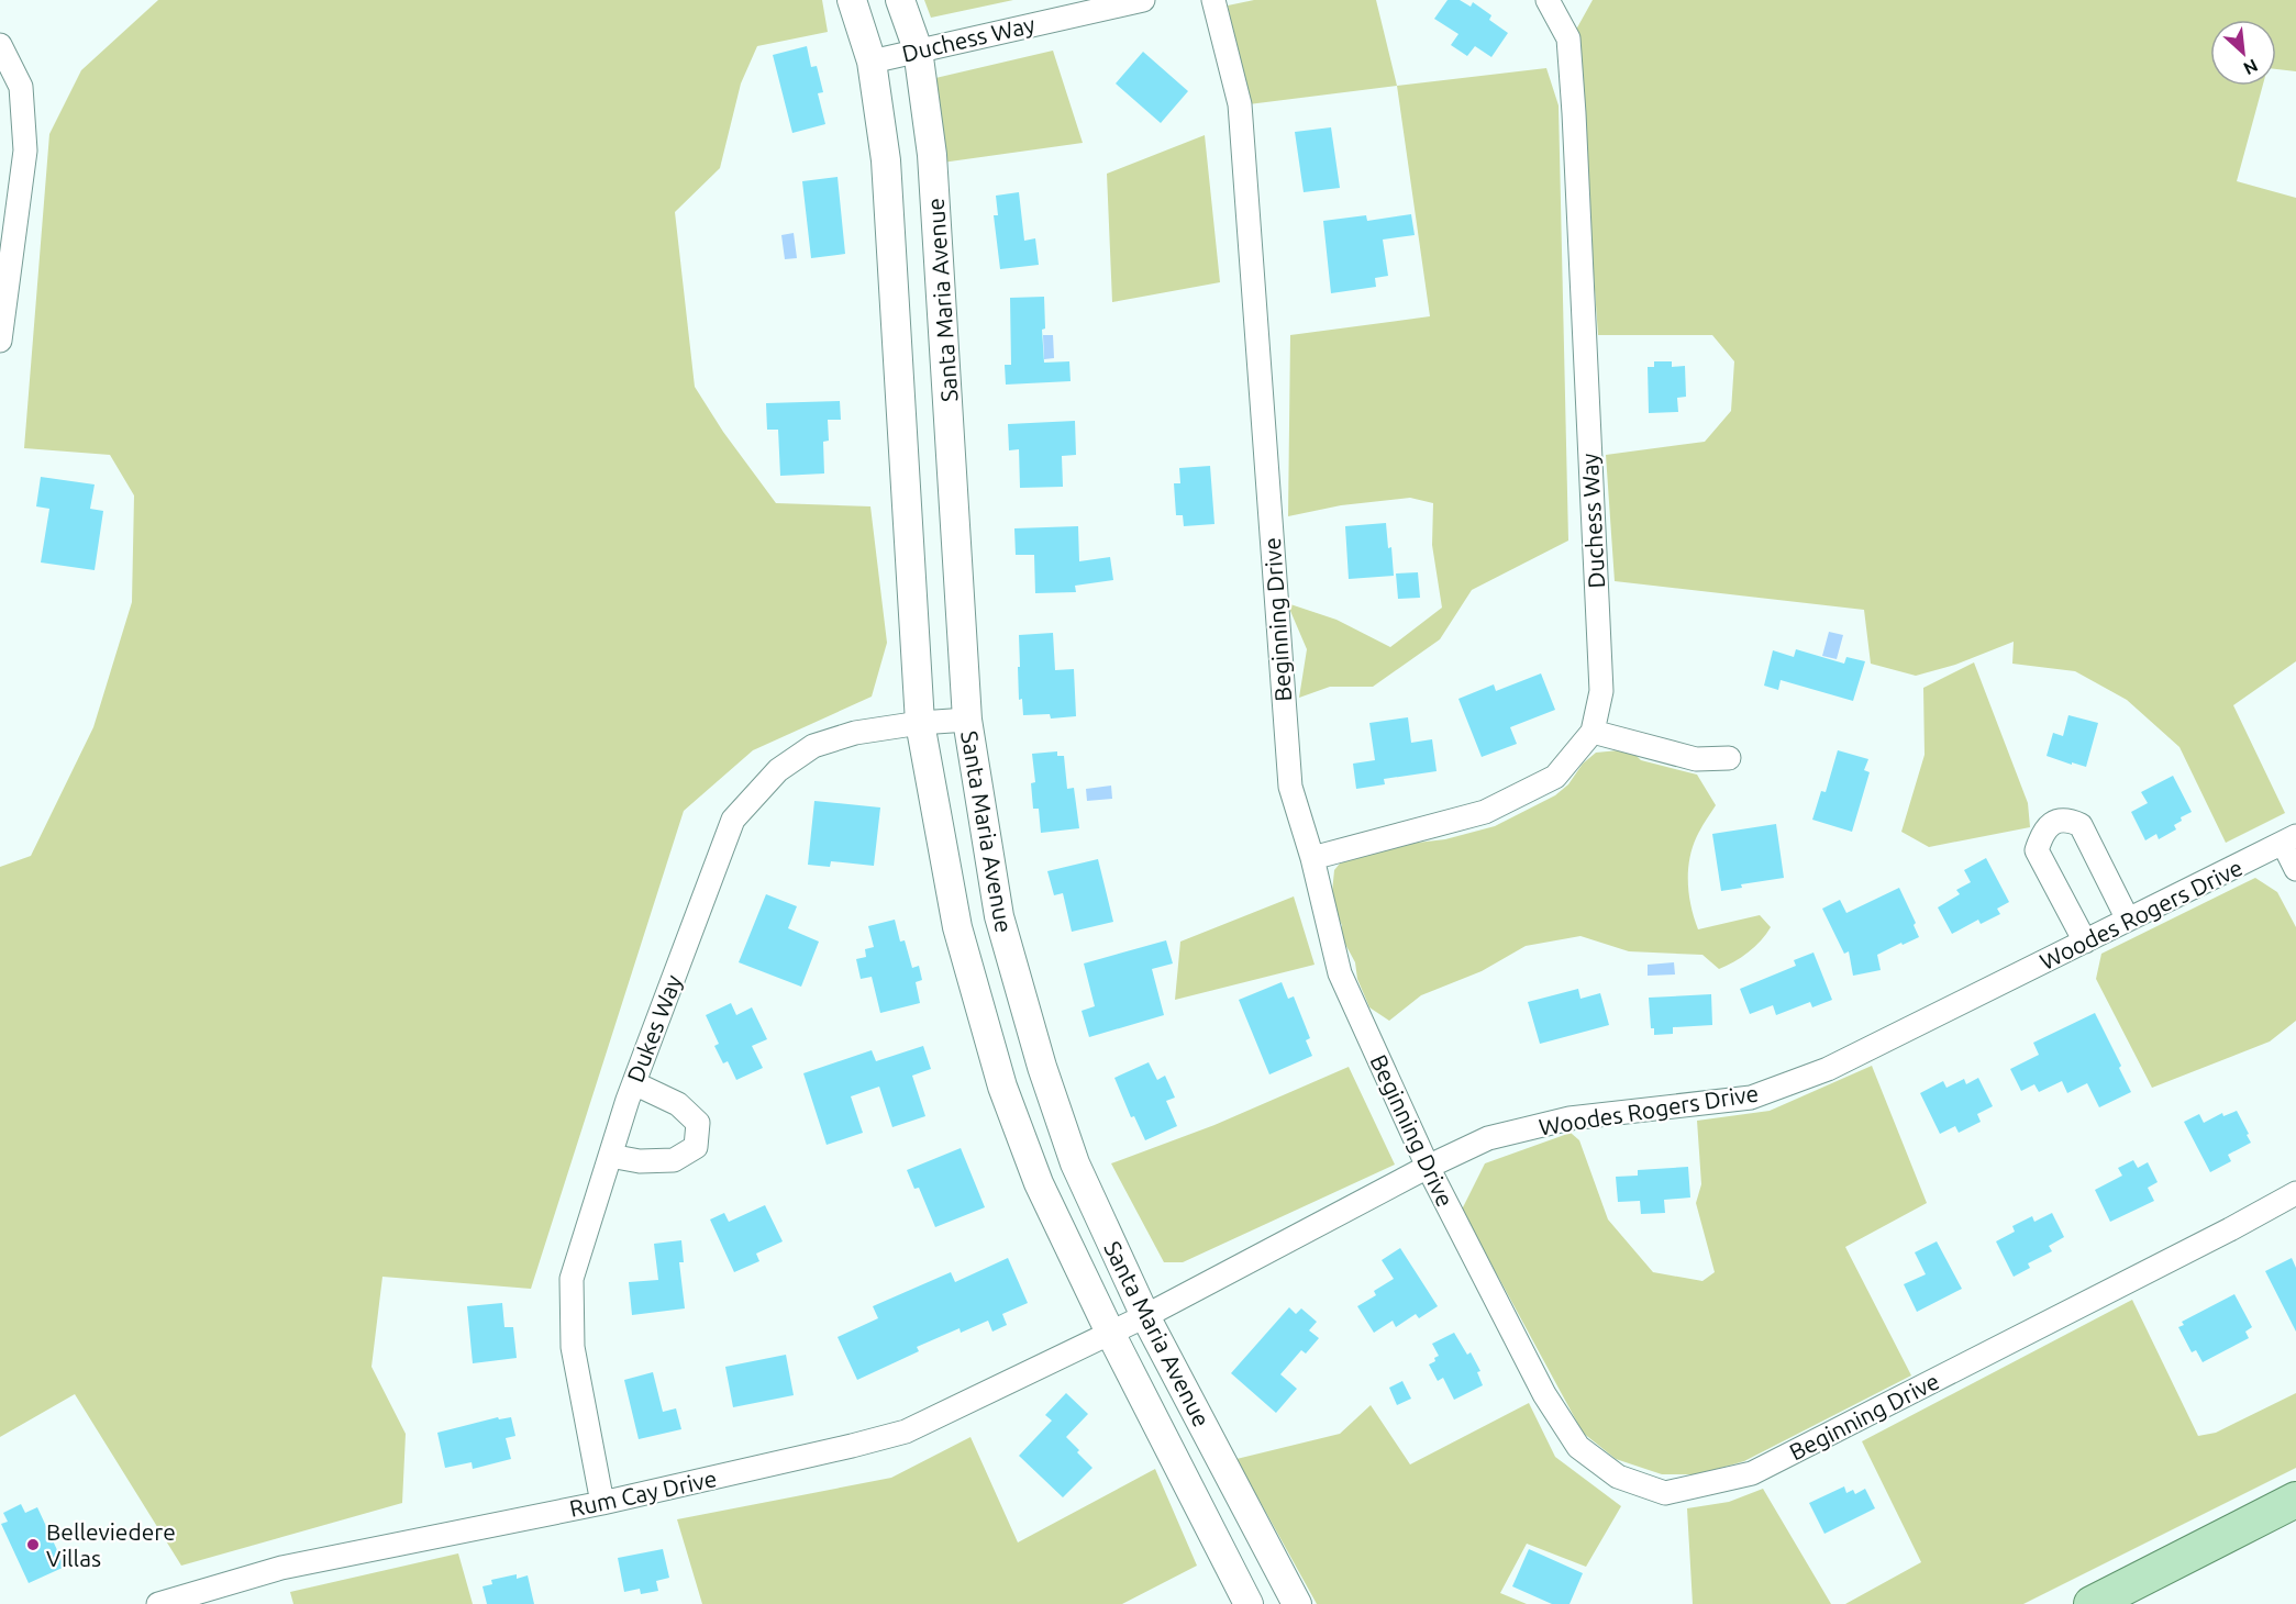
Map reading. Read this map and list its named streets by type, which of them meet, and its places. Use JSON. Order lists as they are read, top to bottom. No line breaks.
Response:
{"streets":{"street":["Duchess Way","Santa Maria Avenue","Beginning Drive","Woodes Rogers Drive","Dukes Way","Rum Cay Drive"]},"crossings":[["Duchess Way","Santa Maria Avenue"],["Duchess Way","Beginning Drive"],["Santa Maria Avenue","Woodes Rogers Drive"],["Santa Maria Avenue","Dukes Way"],["Santa Maria Avenue","Rum Cay Drive"],["Beginning Drive","Woodes Rogers Drive"],["Woodes Rogers Drive","Rum Cay Drive"],["Dukes Way","Rum Cay Drive"]],"places":["Belleviedere Villas"],"north":"bottom right"}
